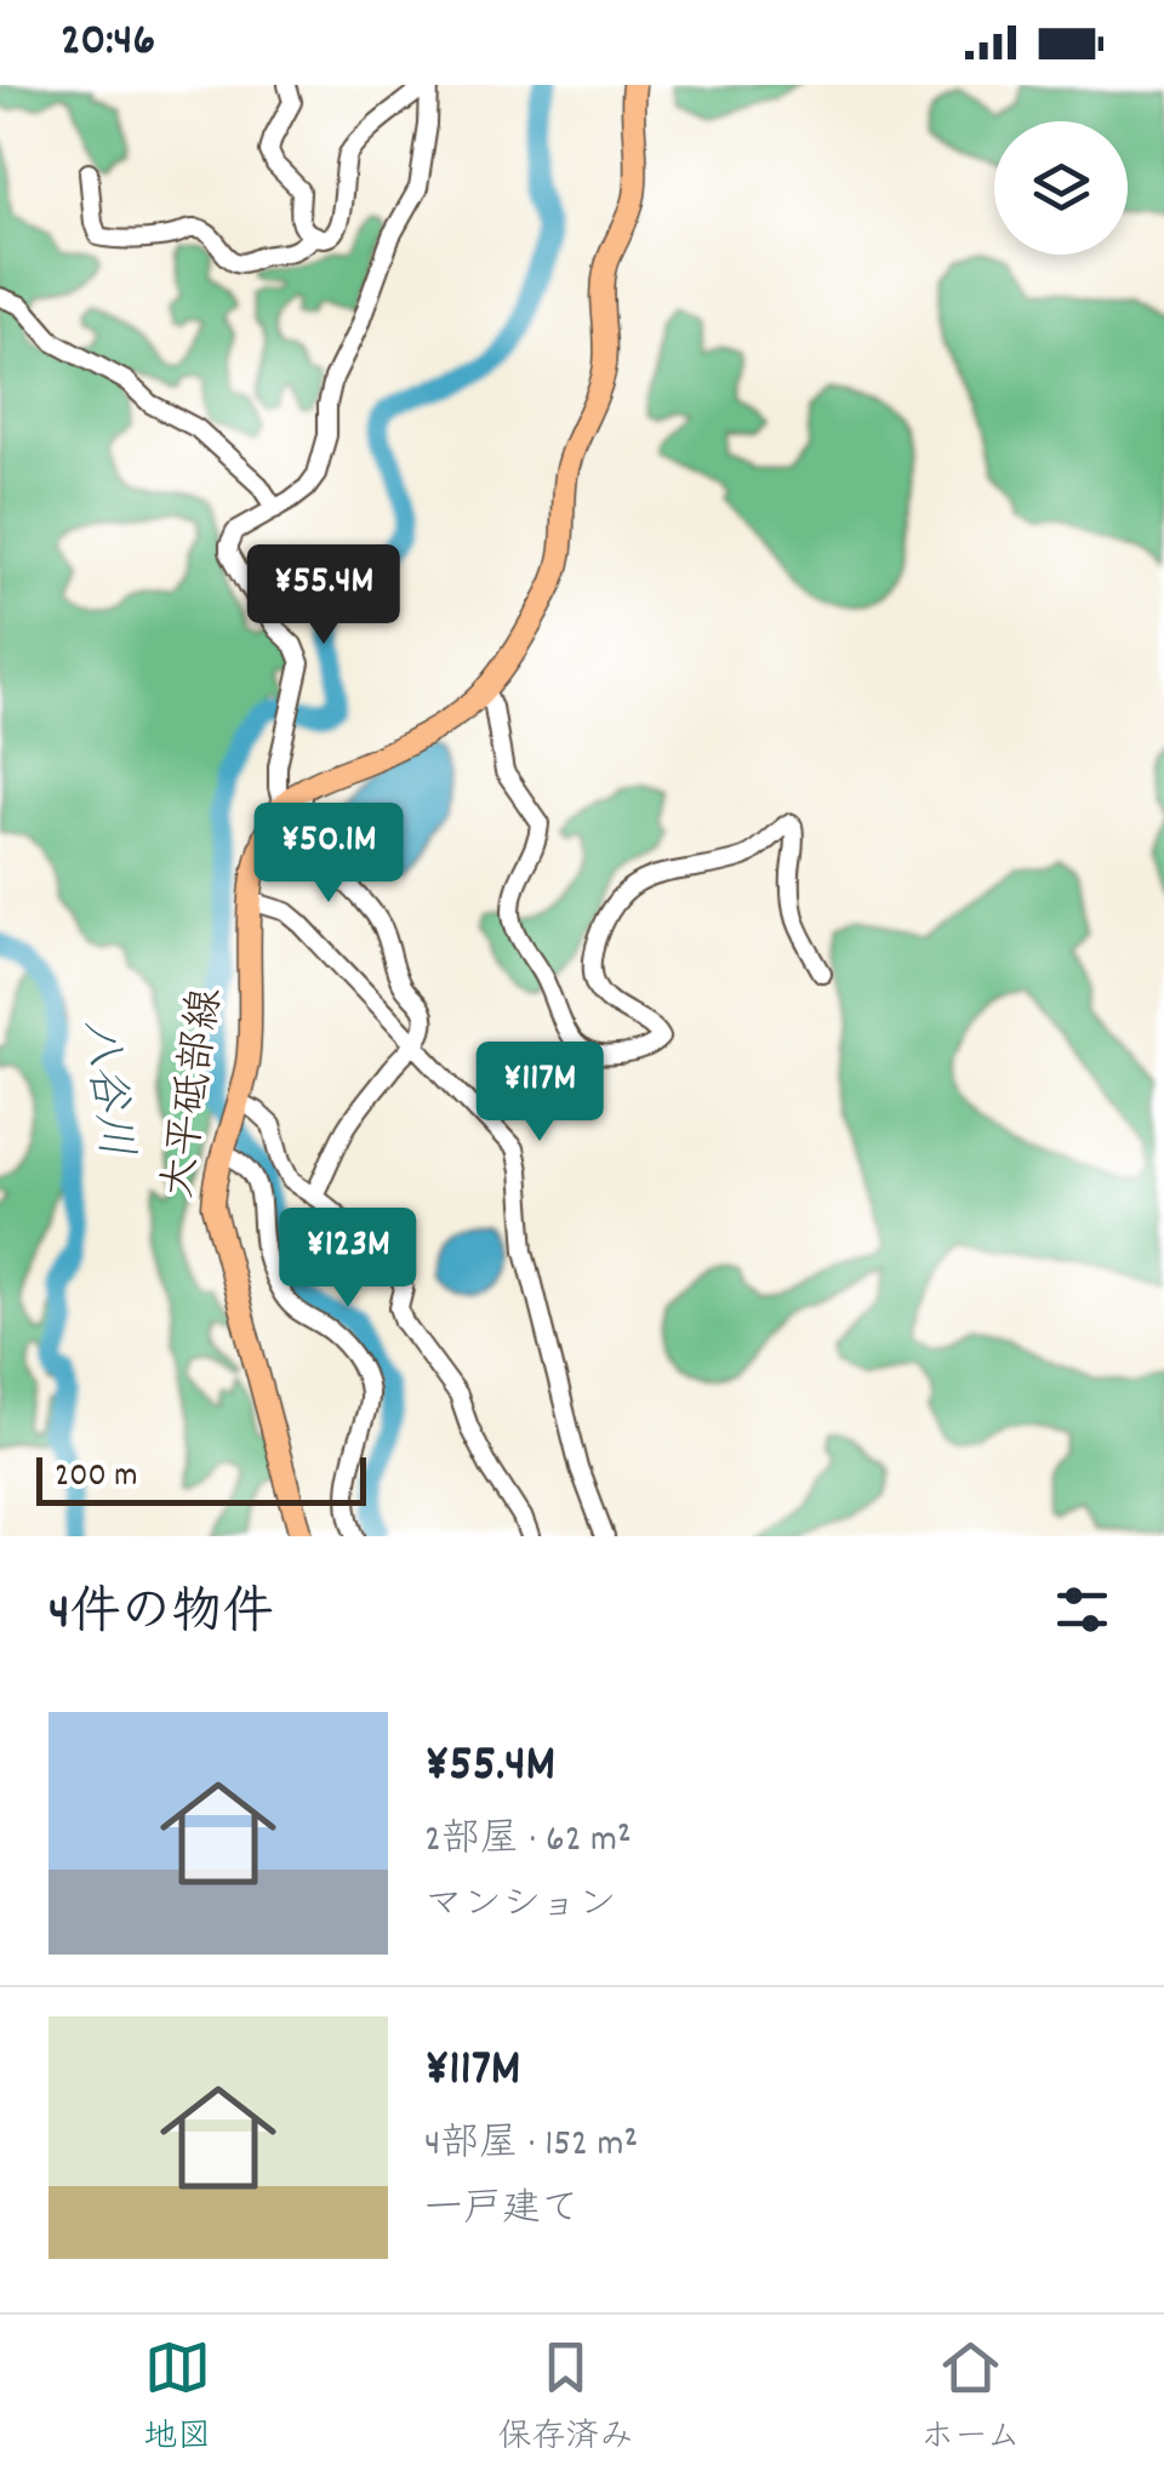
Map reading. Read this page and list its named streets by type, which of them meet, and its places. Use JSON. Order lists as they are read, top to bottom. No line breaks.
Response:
{"streets":{"main road":["大平砥部線"]},"water":["八谷川"],"scale_bar":"200 m","page":{"status":"20:46","price":["¥55.4M","¥50.1M","¥117M","¥123M"],"scale":"200 m","heading":"4件の物件","list":[{"name":"¥55.4M","note":"2部屋 · 62 m² · マンション"},{"name":"¥117M","note":"4部屋 · 152 m² · 一戸建て"}],"tabs":["地図","保存済み","ホーム"]}}
